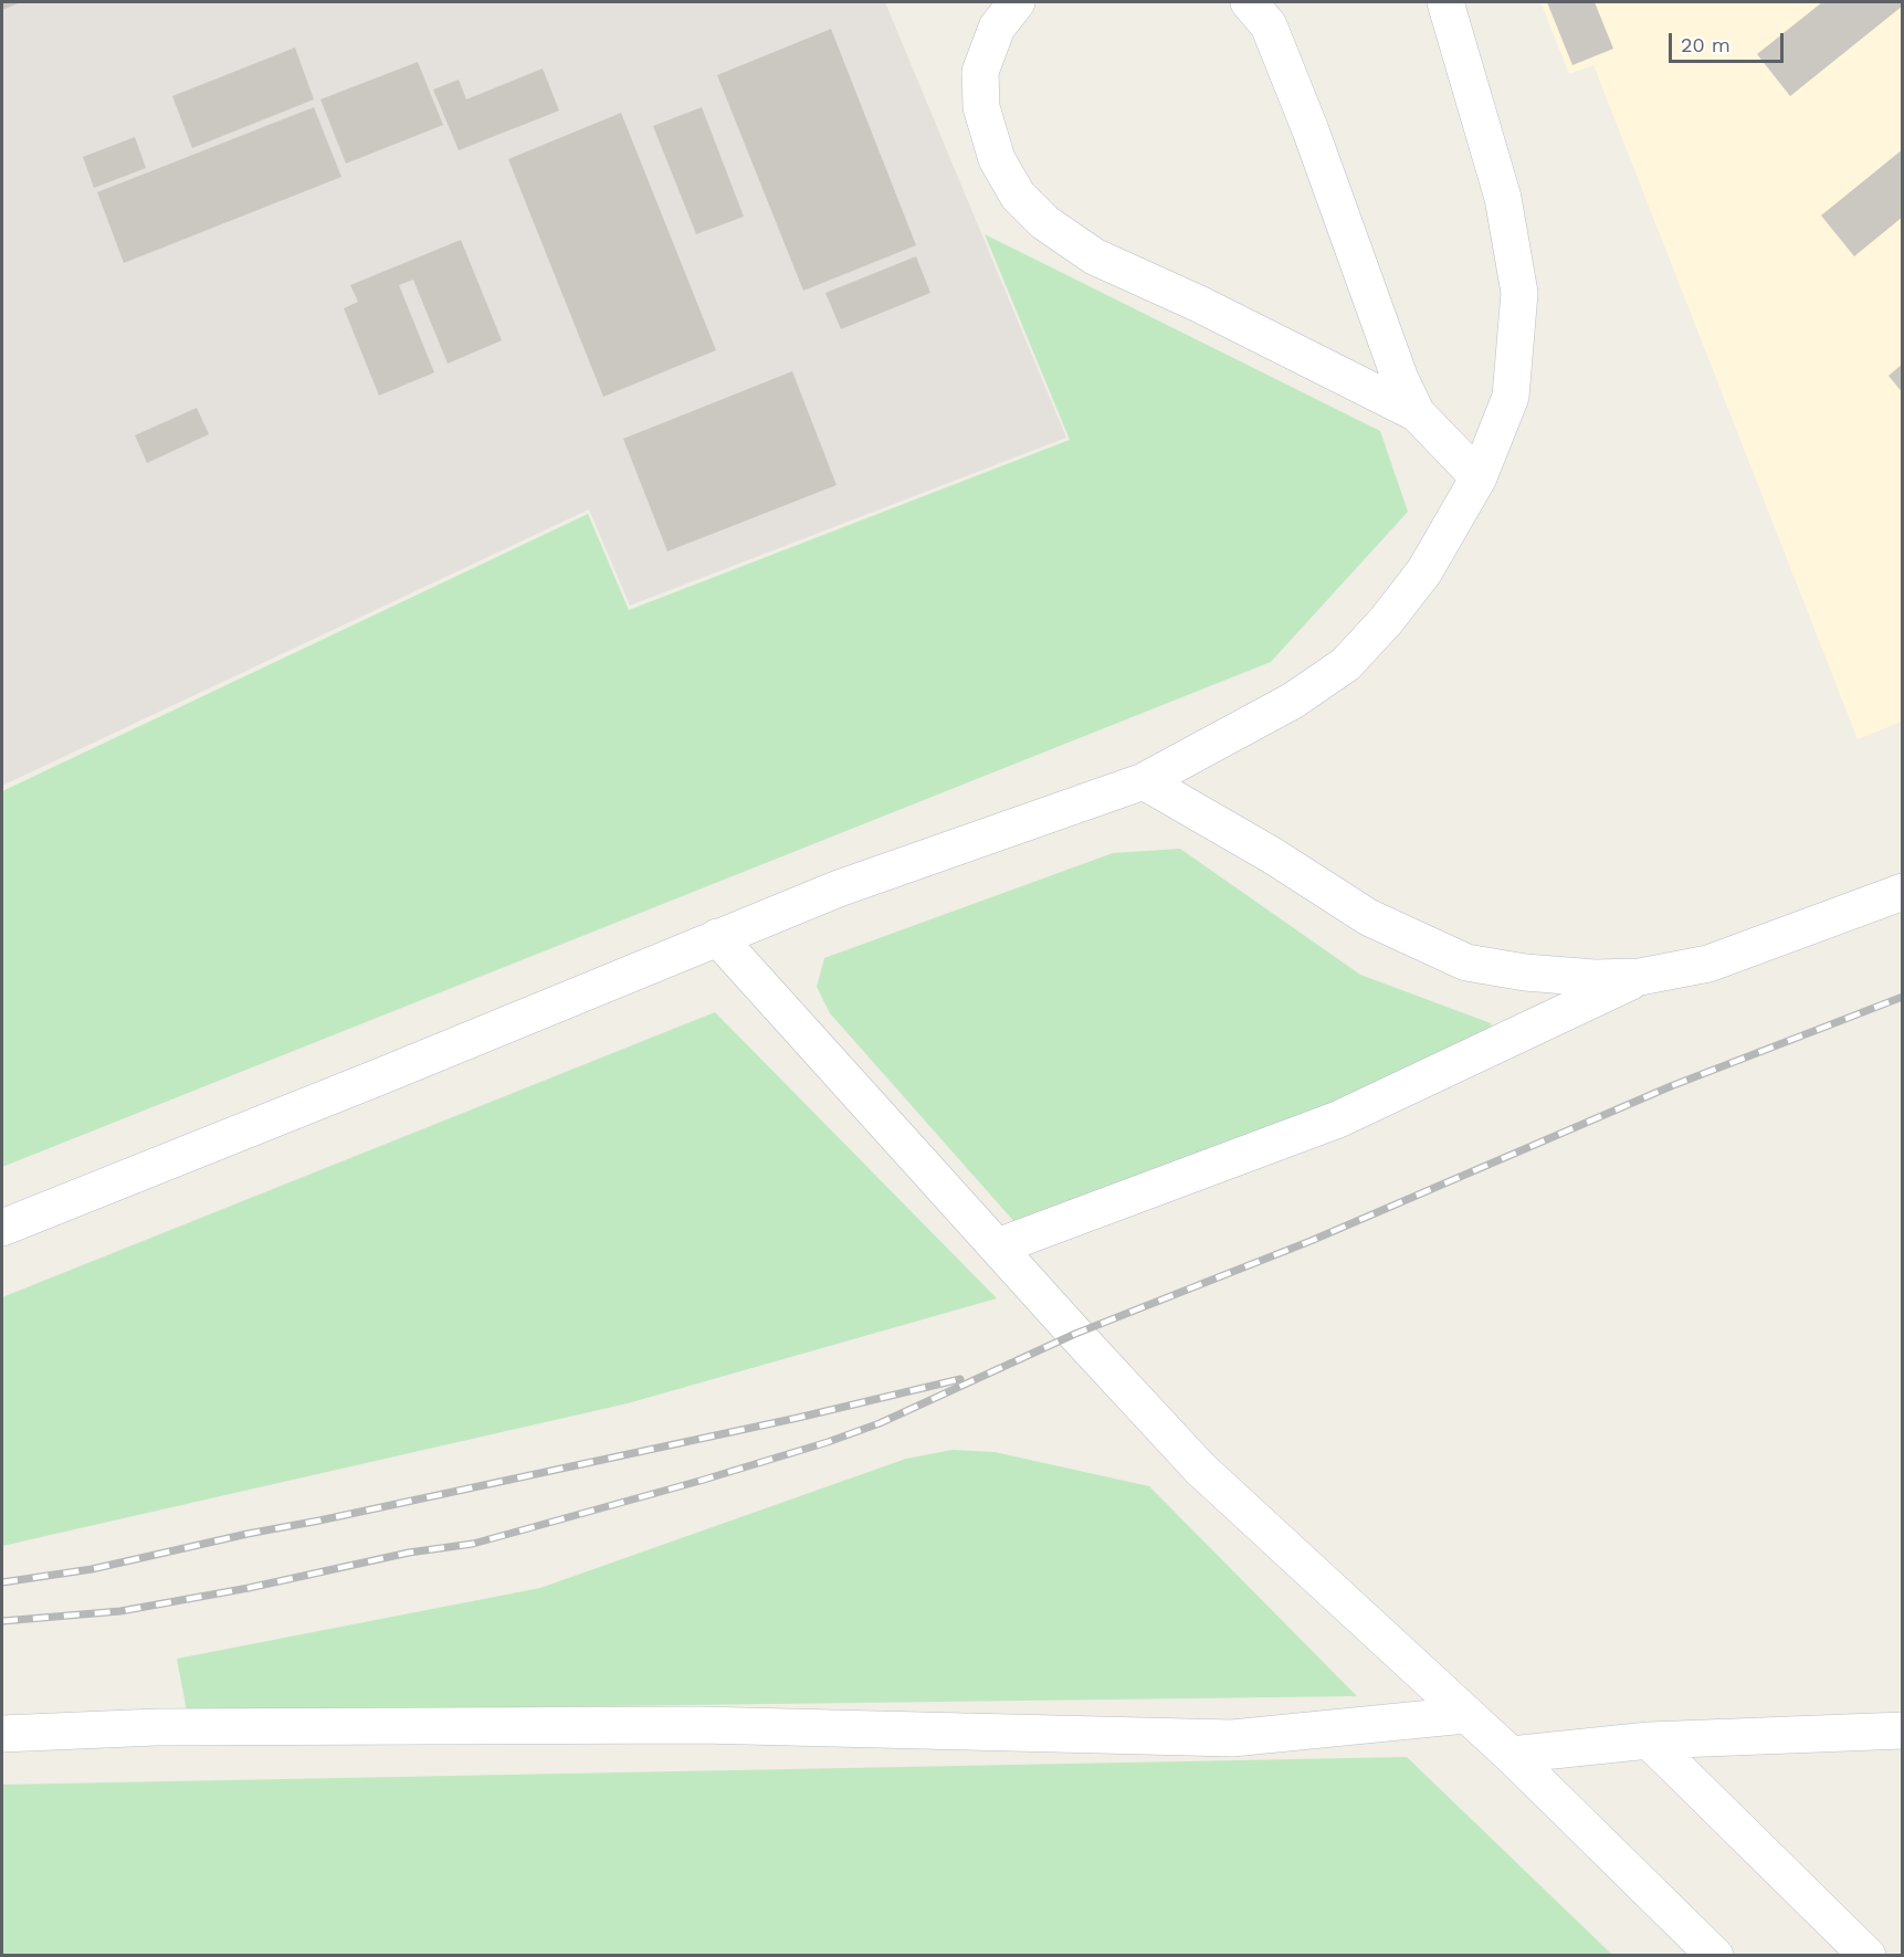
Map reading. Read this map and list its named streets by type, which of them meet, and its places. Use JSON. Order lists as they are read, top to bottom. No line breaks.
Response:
{"scale_bar":"20 m"}
